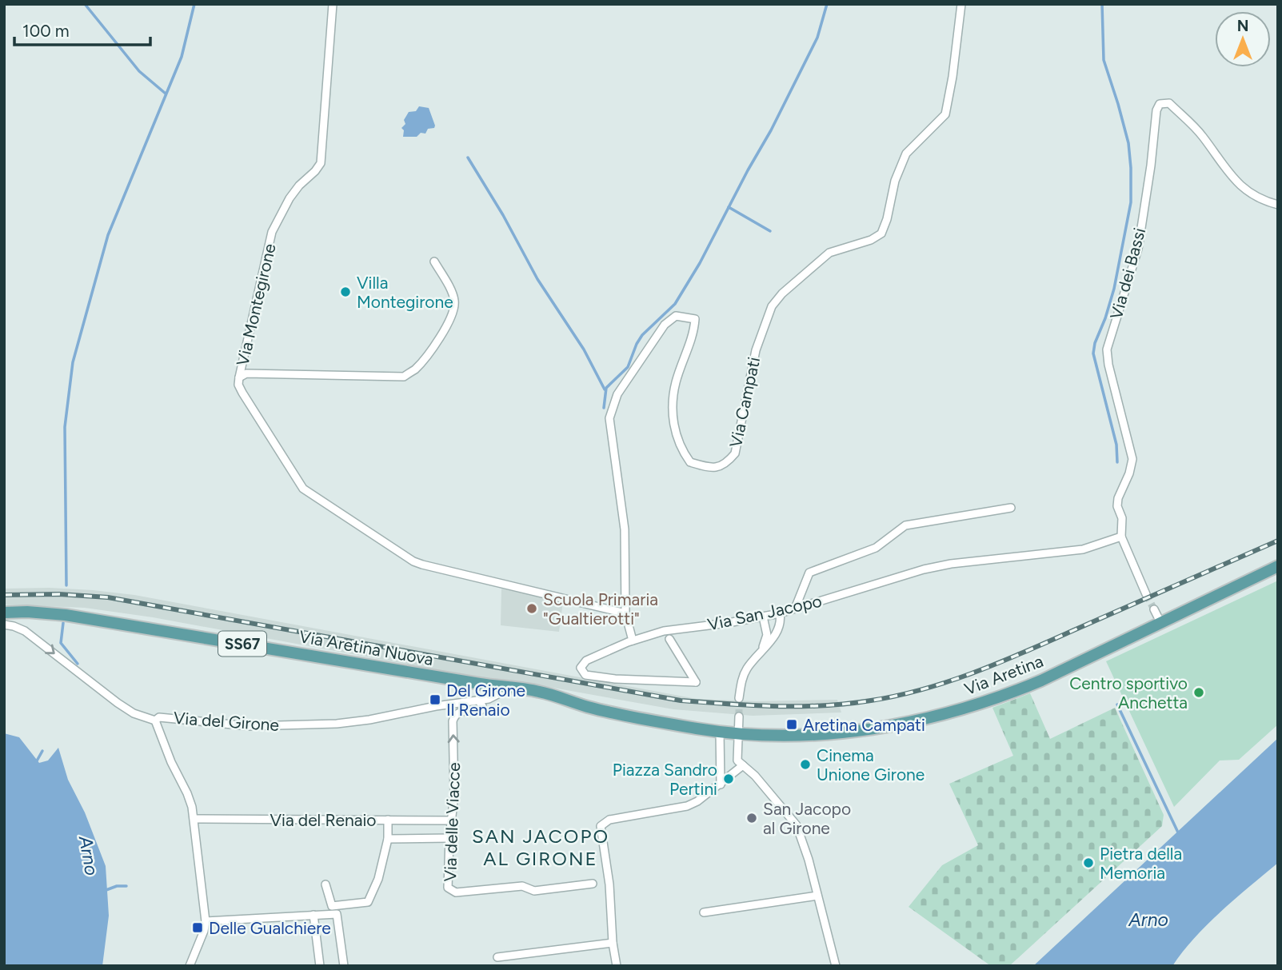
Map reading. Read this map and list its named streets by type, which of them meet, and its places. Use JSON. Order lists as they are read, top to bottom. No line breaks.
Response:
{"streets":{"main road":["SS67","Via Aretina Nuova","Via Aretina"],"street":["Via dei Bassi","Via Montegirone","Via Campati","Via San Jacopo","Via del Girone","Via del Renaio","Via delle Viacce"]},"crossings":[["Via dei Bassi","Via San Jacopo"],["Via Montegirone","Via Campati"],["Via Campati","Via San Jacopo"],["Via Aretina Nuova","Via Aretina"],["Via Aretina Nuova","Via del Girone"],["Via del Girone","Via delle Viacce"],["Via del Renaio","Via delle Viacce"]],"districts":["SAN JACOPO AL GIRONE"],"water":["Arno"],"places":{"other":["Villa Montegirone","Scuola Primaria \"Gualtierotti\"","Centro sportivo Anchetta","Cinema Unione Girone","Piazza Sandro Pertini","San Jacopo al Girone","Pietra della Memoria"],"transit":["Del Girone Il Renaio","Aretina Campati","Delle Gualchiere"]},"scale_bar":"100 m","north":"top"}
